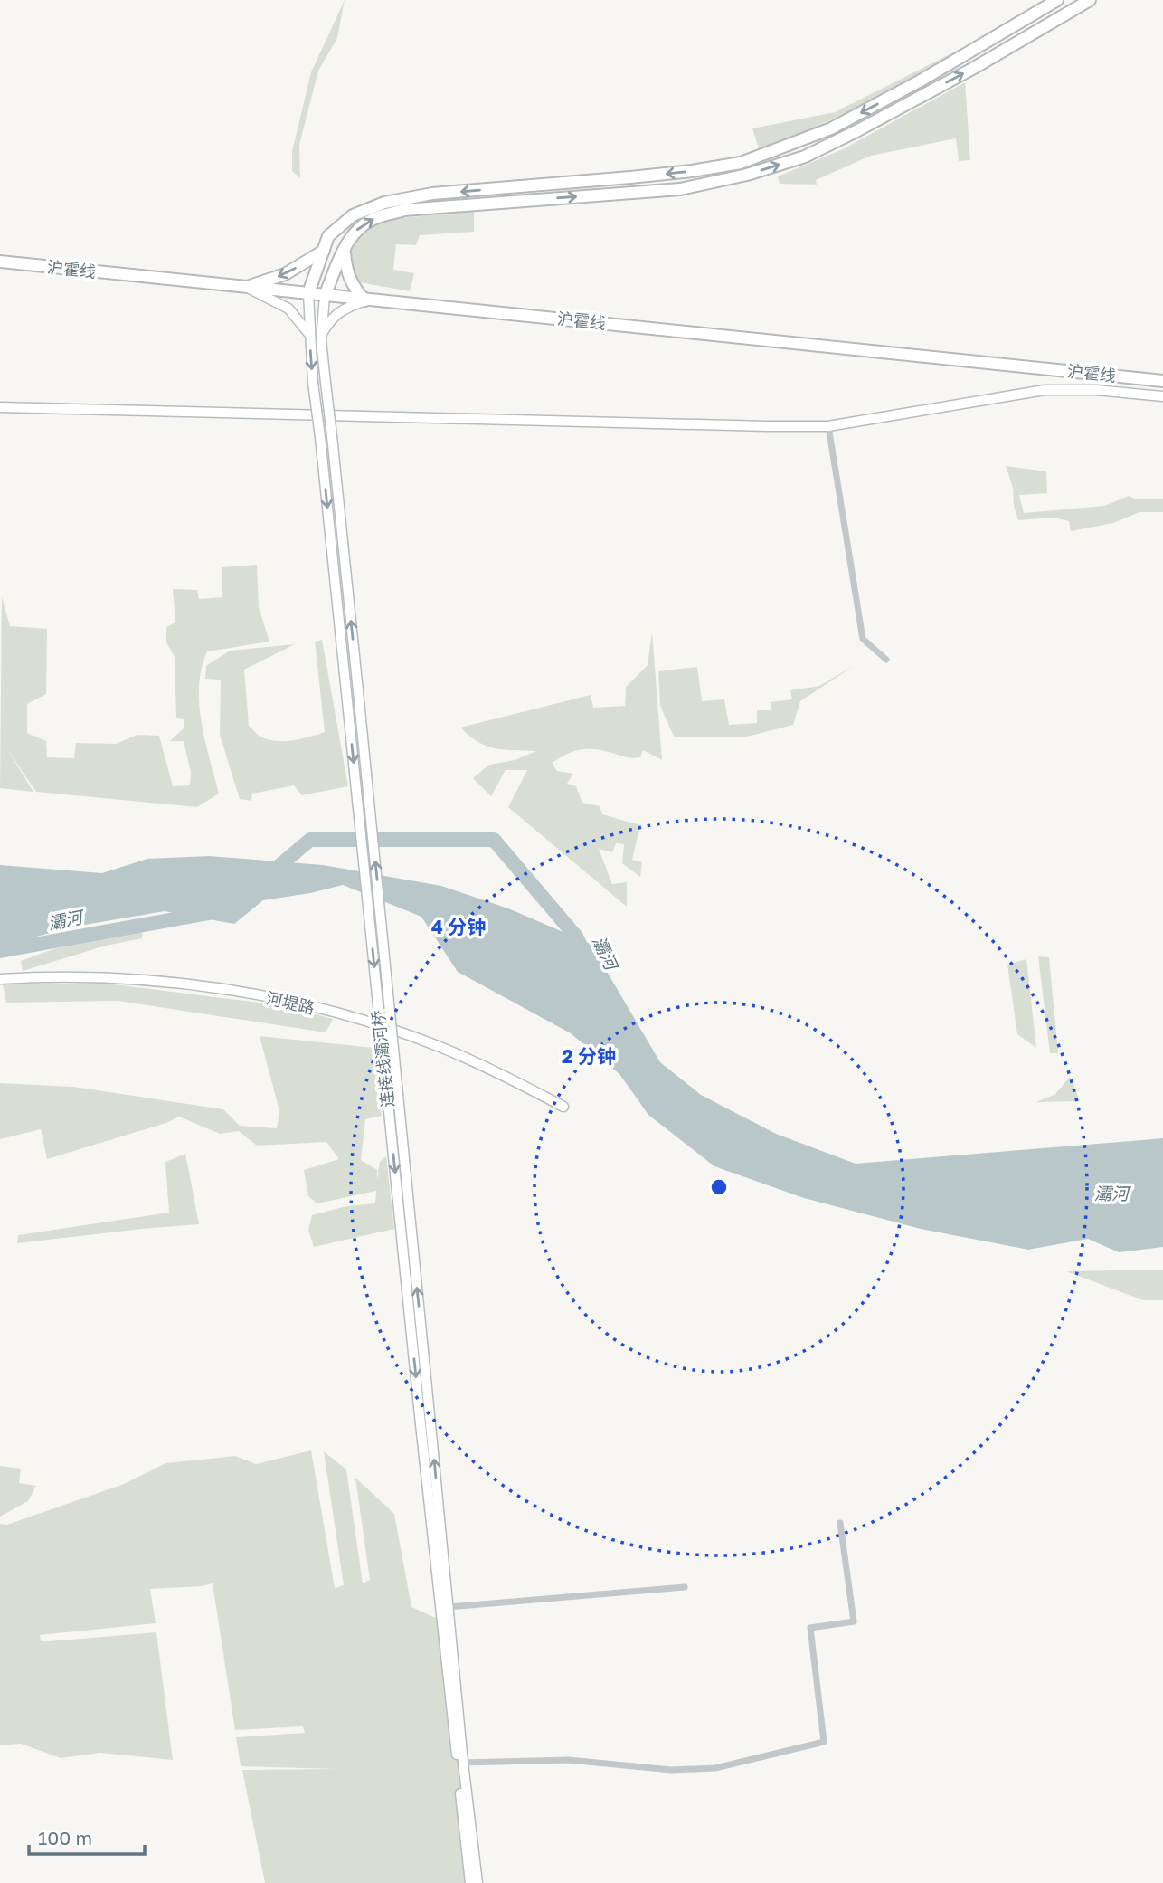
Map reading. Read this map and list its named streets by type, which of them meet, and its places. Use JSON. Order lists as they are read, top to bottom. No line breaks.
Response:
{"streets":{"highway":["沪霍线"],"main road":["河堤路","连接线灞河桥"]},"crossings":[["沪霍线","连接线灞河桥"]],"water":["灞河"],"scale_bar":"100 m","rings":["4 分钟","2 分钟"]}
